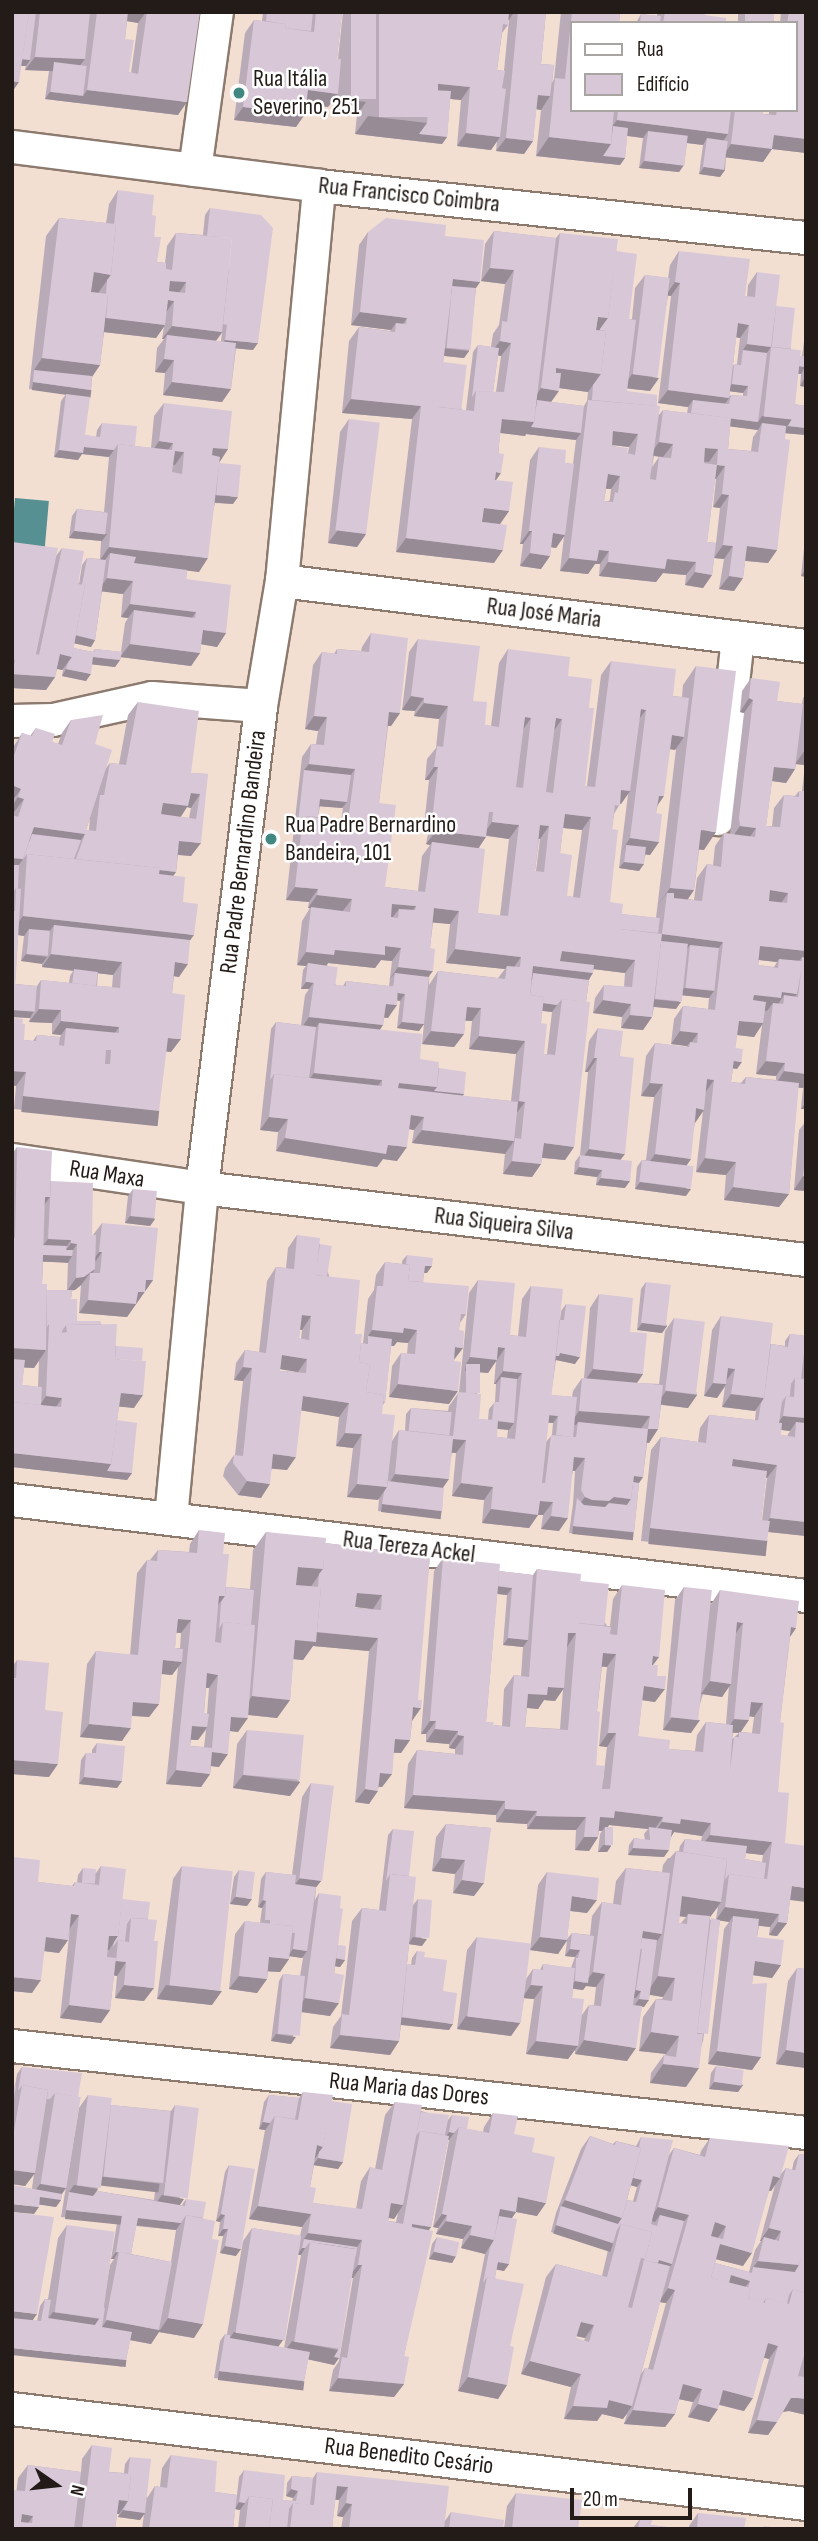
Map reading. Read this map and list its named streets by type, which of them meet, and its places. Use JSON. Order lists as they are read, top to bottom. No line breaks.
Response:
{"streets":{"street":["Rua Francisco Coimbra","Rua José Maria","Rua Padre Bernardino Bandeira","Rua Maxa","Rua Siqueira Silva","Rua Tereza Ackel","Rua Maria das Dores","Rua Benedito Cesário"]},"crossings":[["Rua Francisco Coimbra","Rua Padre Bernardino Bandeira"],["Rua José Maria","Rua Padre Bernardino Bandeira"],["Rua Padre Bernardino Bandeira","Rua Maxa"],["Rua Padre Bernardino Bandeira","Rua Siqueira Silva"],["Rua Padre Bernardino Bandeira","Rua Tereza Ackel"],["Rua Maxa","Rua Siqueira Silva"]],"places":["Rua Itália Severino, 251","Rua Padre Bernardino Bandeira, 101"],"legend":["Rua","Edifício"],"scale_bar":"20 m","north":"right"}
